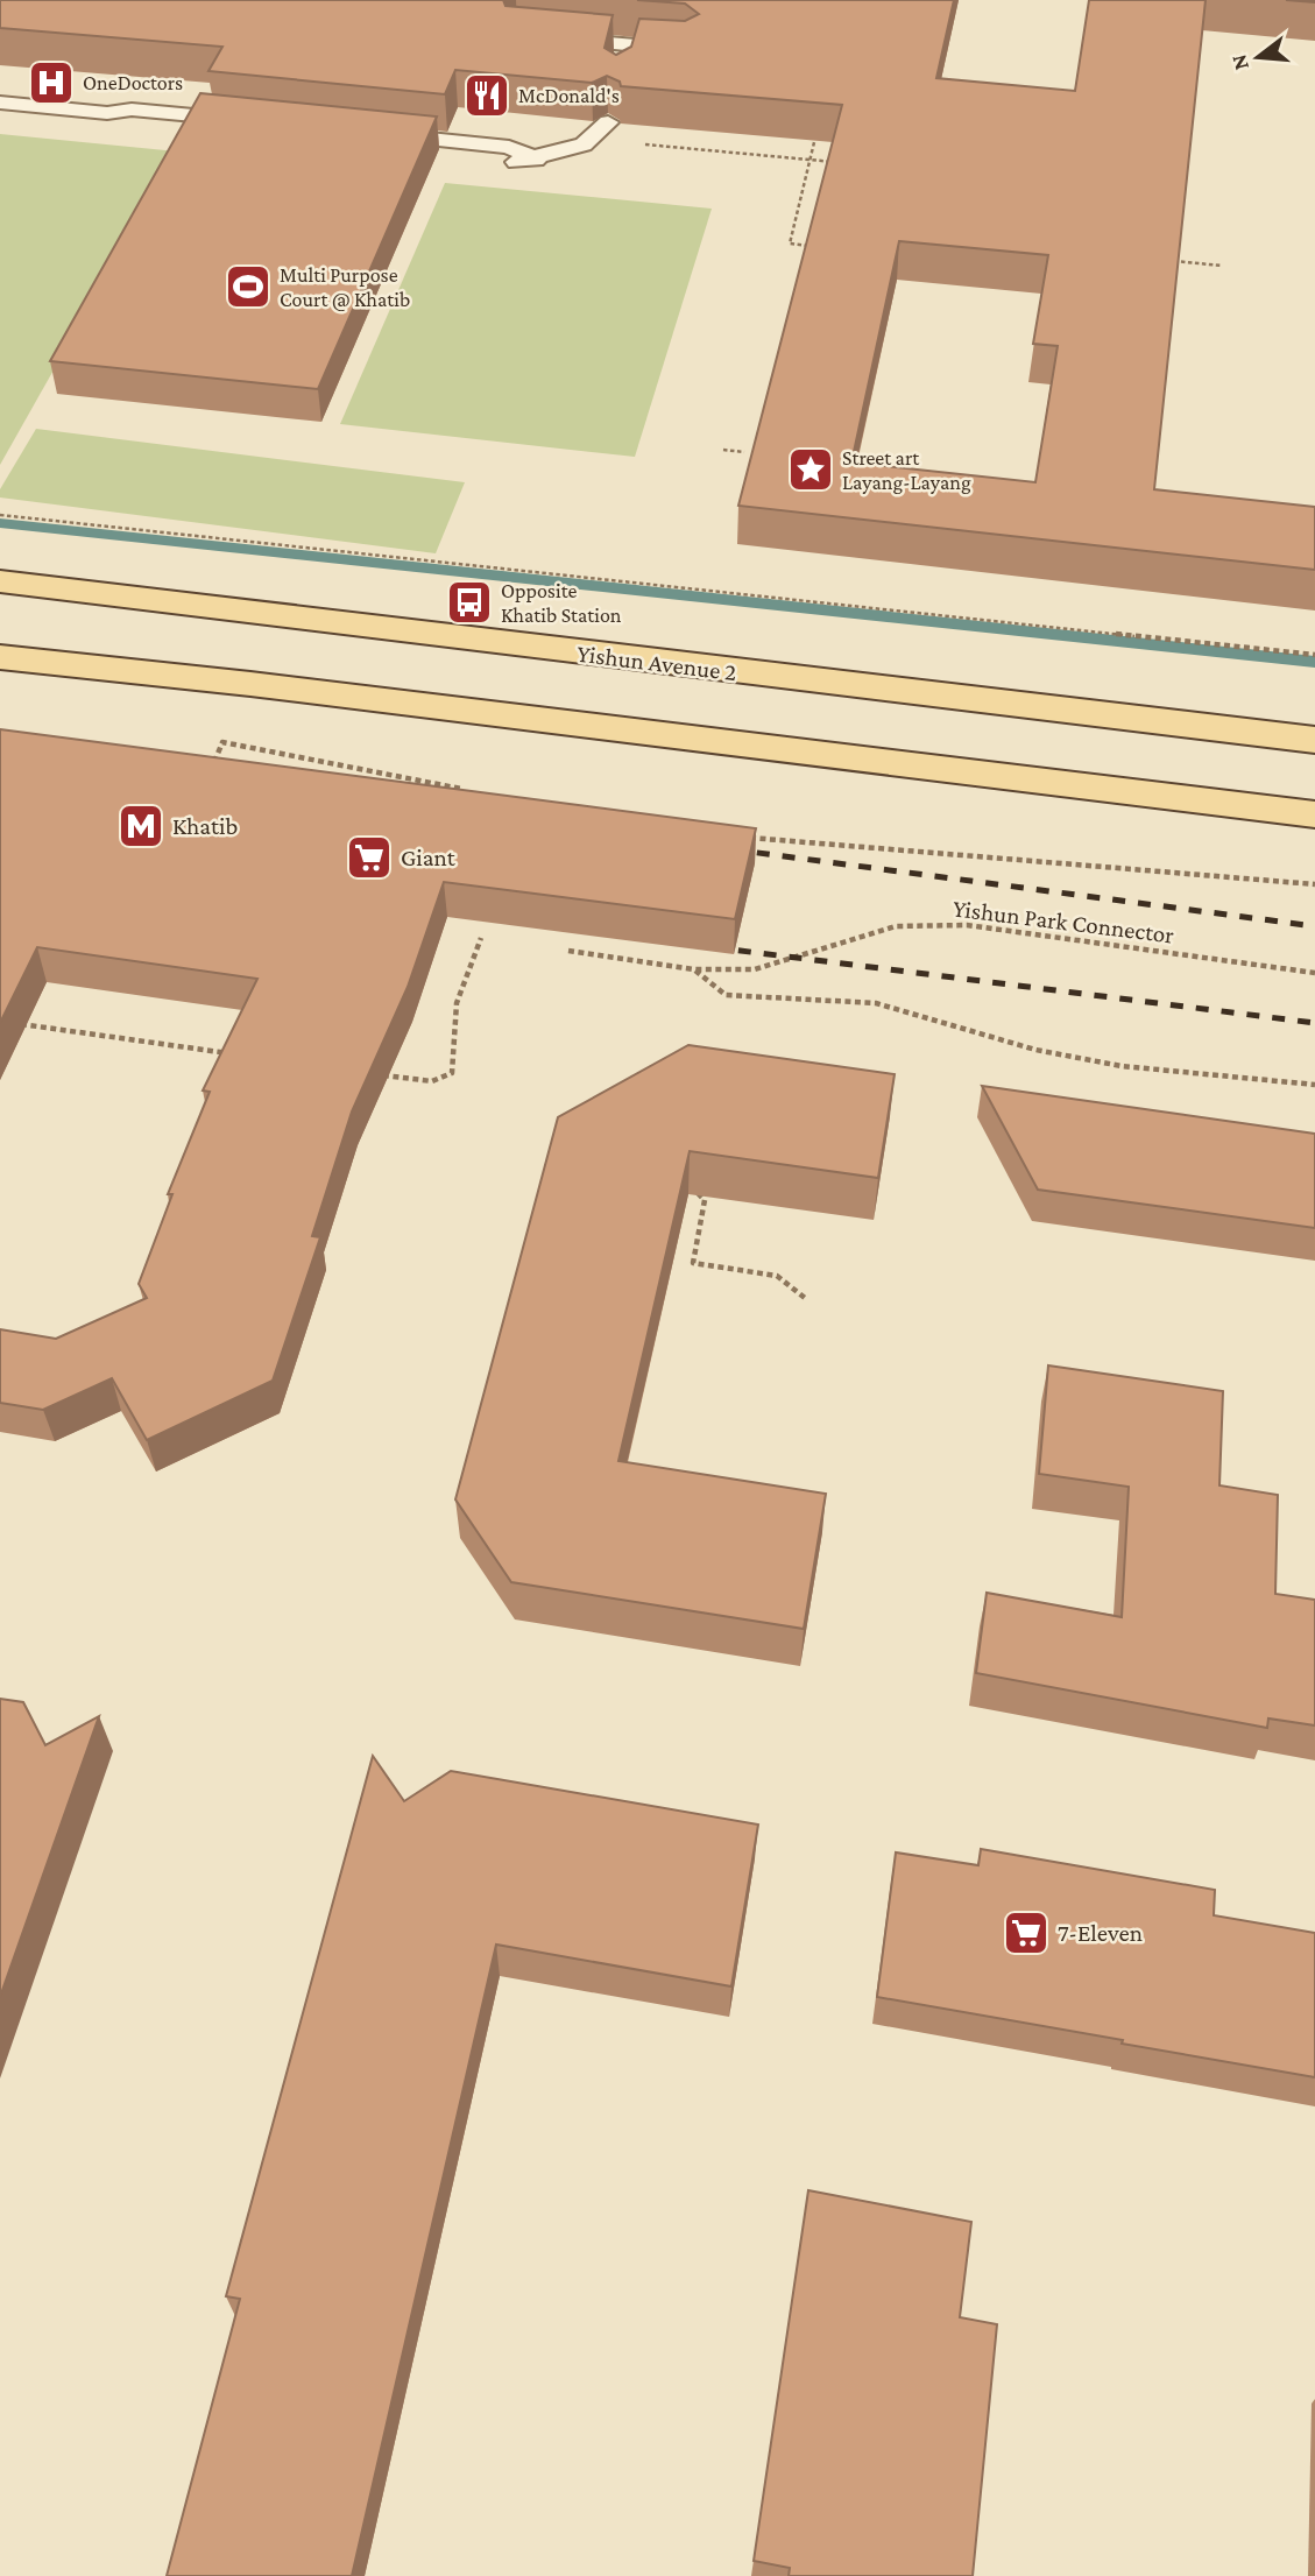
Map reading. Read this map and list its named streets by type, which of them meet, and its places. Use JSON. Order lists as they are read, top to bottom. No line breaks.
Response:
{"streets":{"main road":["Yishun Avenue 2"],"path":["Yishun Park Connector"]},"places":{"hospital":["OneDoctors"],"restaurant":["McDonald's"],"sports":["Multi Purpose Court @ Khatib"],"place":["Street art Layang-Layang"],"bus stop":["Opposite Khatib Station"],"metro station":["Khatib"],"supermarket":["Giant","7-Eleven"]},"north":"left"}
